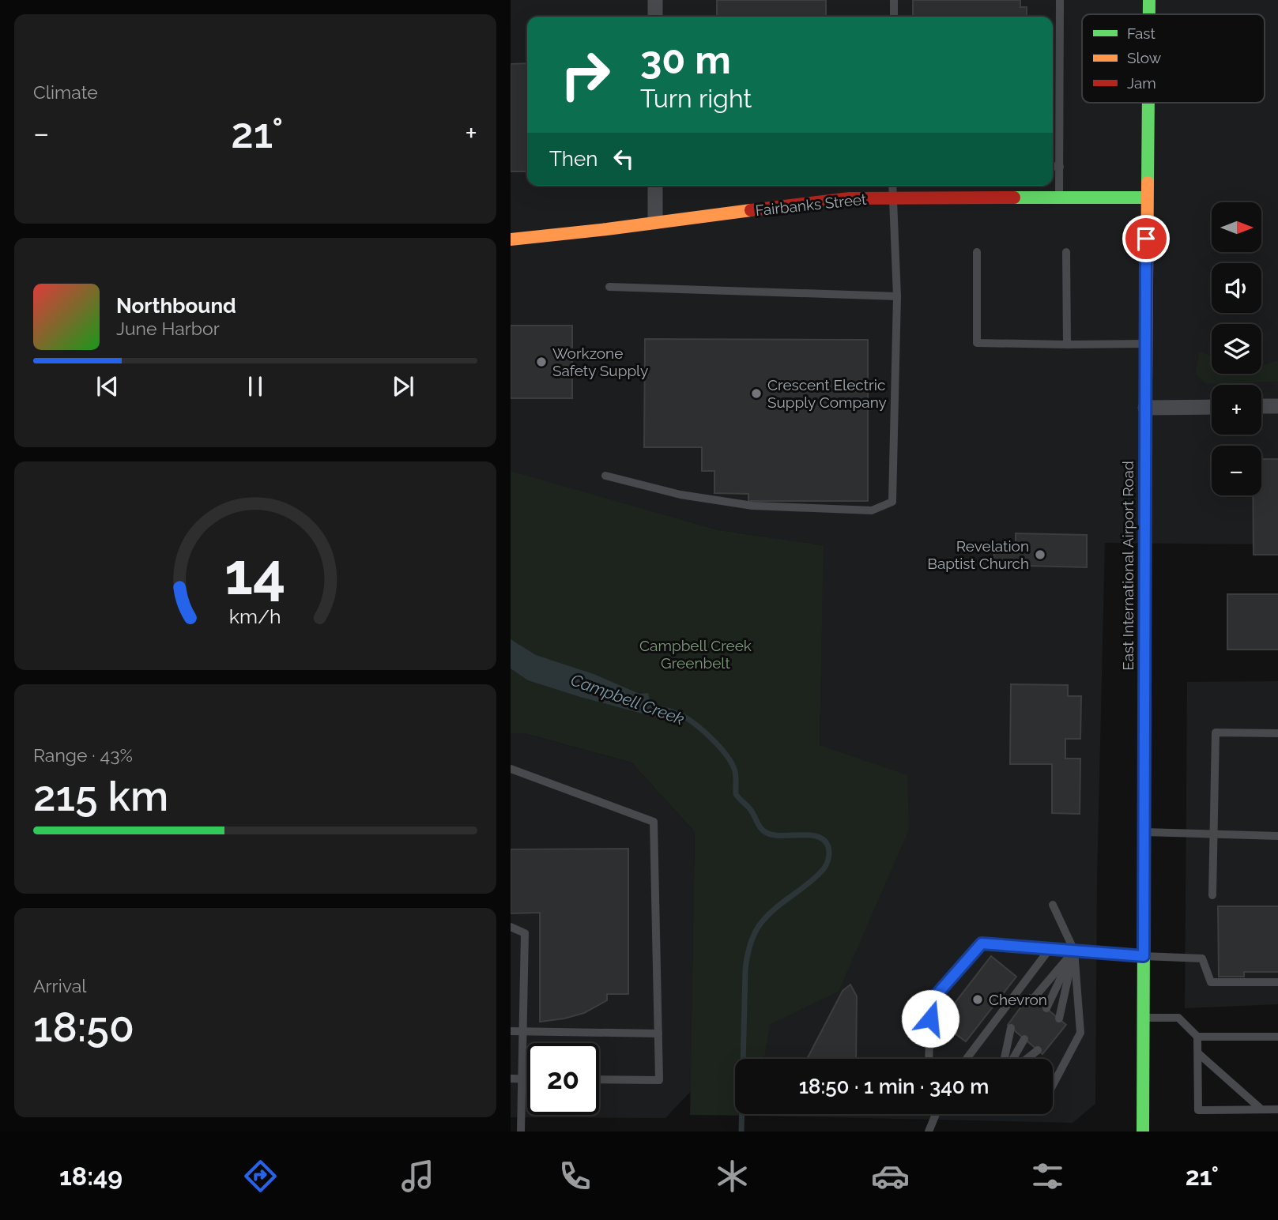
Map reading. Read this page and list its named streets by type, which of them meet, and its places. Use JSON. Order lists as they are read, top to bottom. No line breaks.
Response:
{"streets":{"main road":["Fairbanks Street","East International Airport Road"]},"crossings":[["Fairbanks Street","East International Airport Road"]],"water":["Campbell Creek"],"parks":["Campbell Creek Greenbelt"],"places":["Workzone Safety Supply","Crescent Electric Supply Company","Revelation Baptist Church","Chevron"],"legend":["Fast","Slow","Jam"],"north":"right","page":{"tile":["Climate",["Range · 43%","215 km"],["Arrival","18:50"]],"turn":["30 m","Turn right"],"heat":["−","21°","+"],"then":"Then","map_buttons":["+","−"],"song":["Northbound","June Harbor"],"limit":"20","trip":"18:50 · 1 min · 340 m","tabs":["18:49","21°"],"gauge":["14","km/h"]}}
